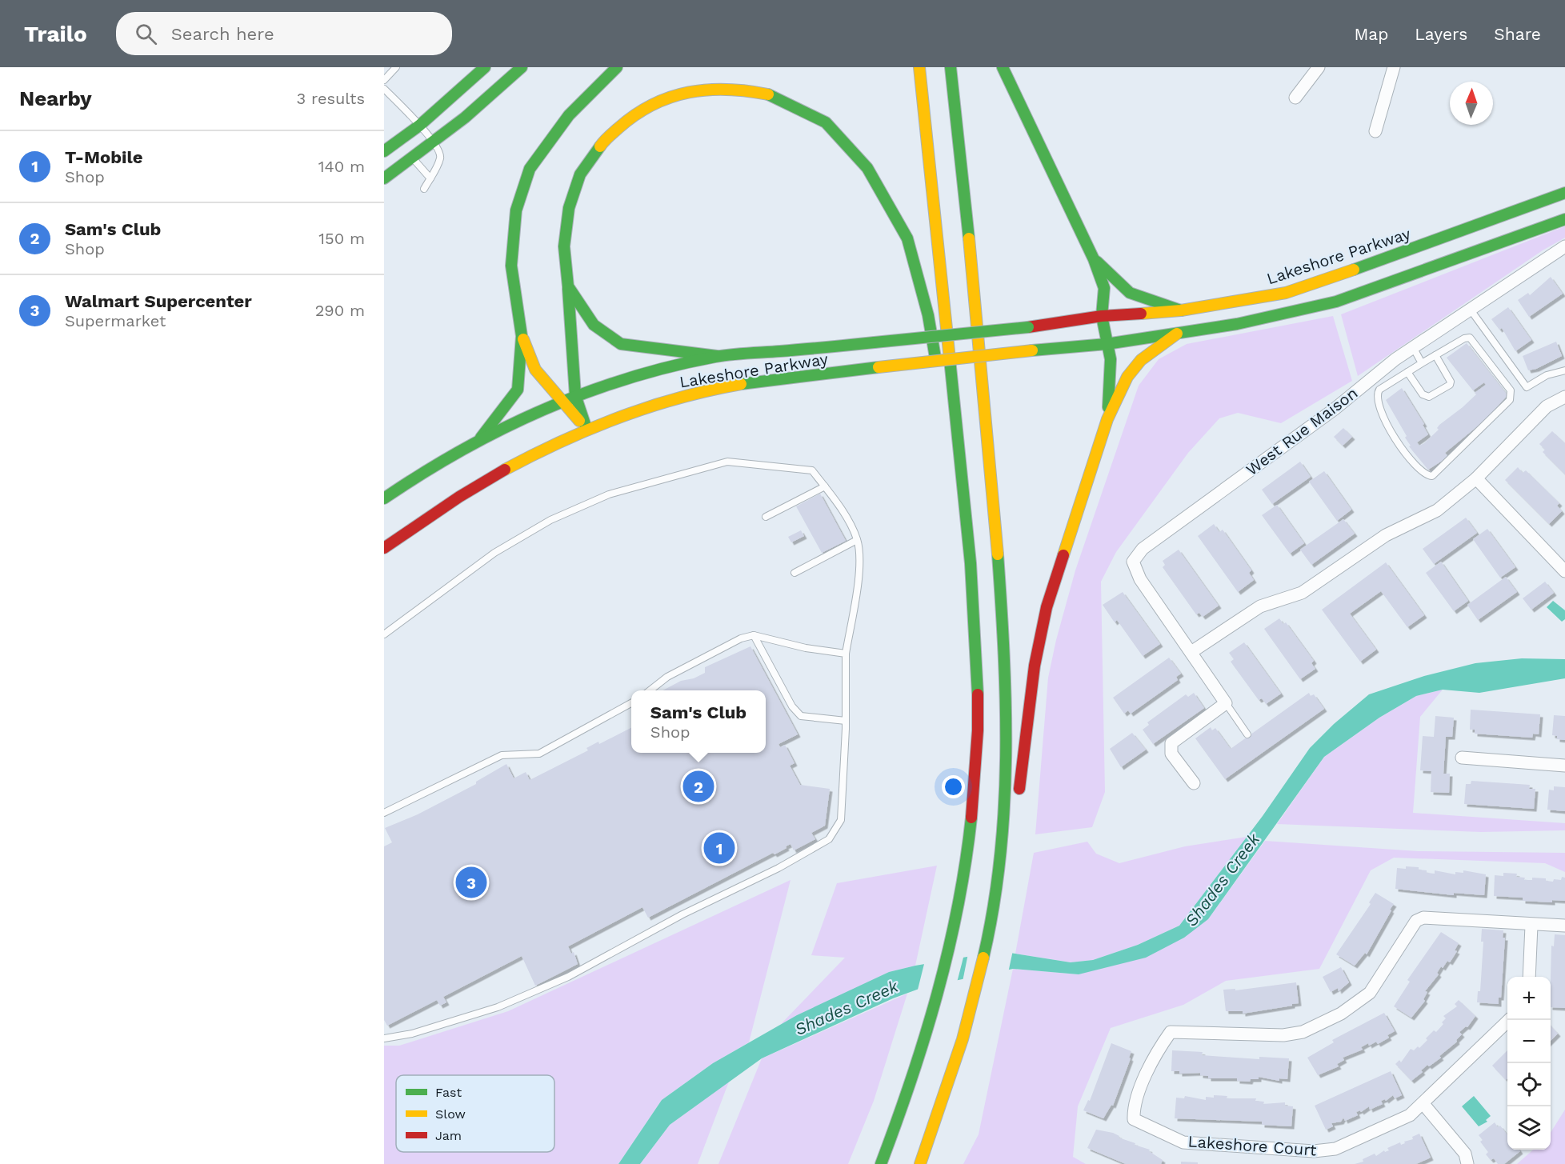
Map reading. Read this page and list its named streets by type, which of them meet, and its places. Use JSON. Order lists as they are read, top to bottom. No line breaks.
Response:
{"streets":{"main road":["Lakeshore Parkway"],"street":["West Rue Maison","Lakeshore Court"]},"water":["Shades Creek"],"legend":["Fast","Slow","Jam"],"north":"top","page":{"header":"Trailo","search":"Search here","nav":["Map","Layers","Share"],"heading":["Nearby","3 results"],"list":[{"mark":"1","name":"T-Mobile","note":"Shop","value":"140 m"},{"mark":"2","name":"Sam's Club","note":"Shop","value":"150 m"},{"mark":"3","name":"Walmart Supercenter","note":"Supermarket","value":"290 m"}],"popup":["Sam's Club","Shop"],"pins":["2","1","3"],"map_buttons":["+","−"]}}
